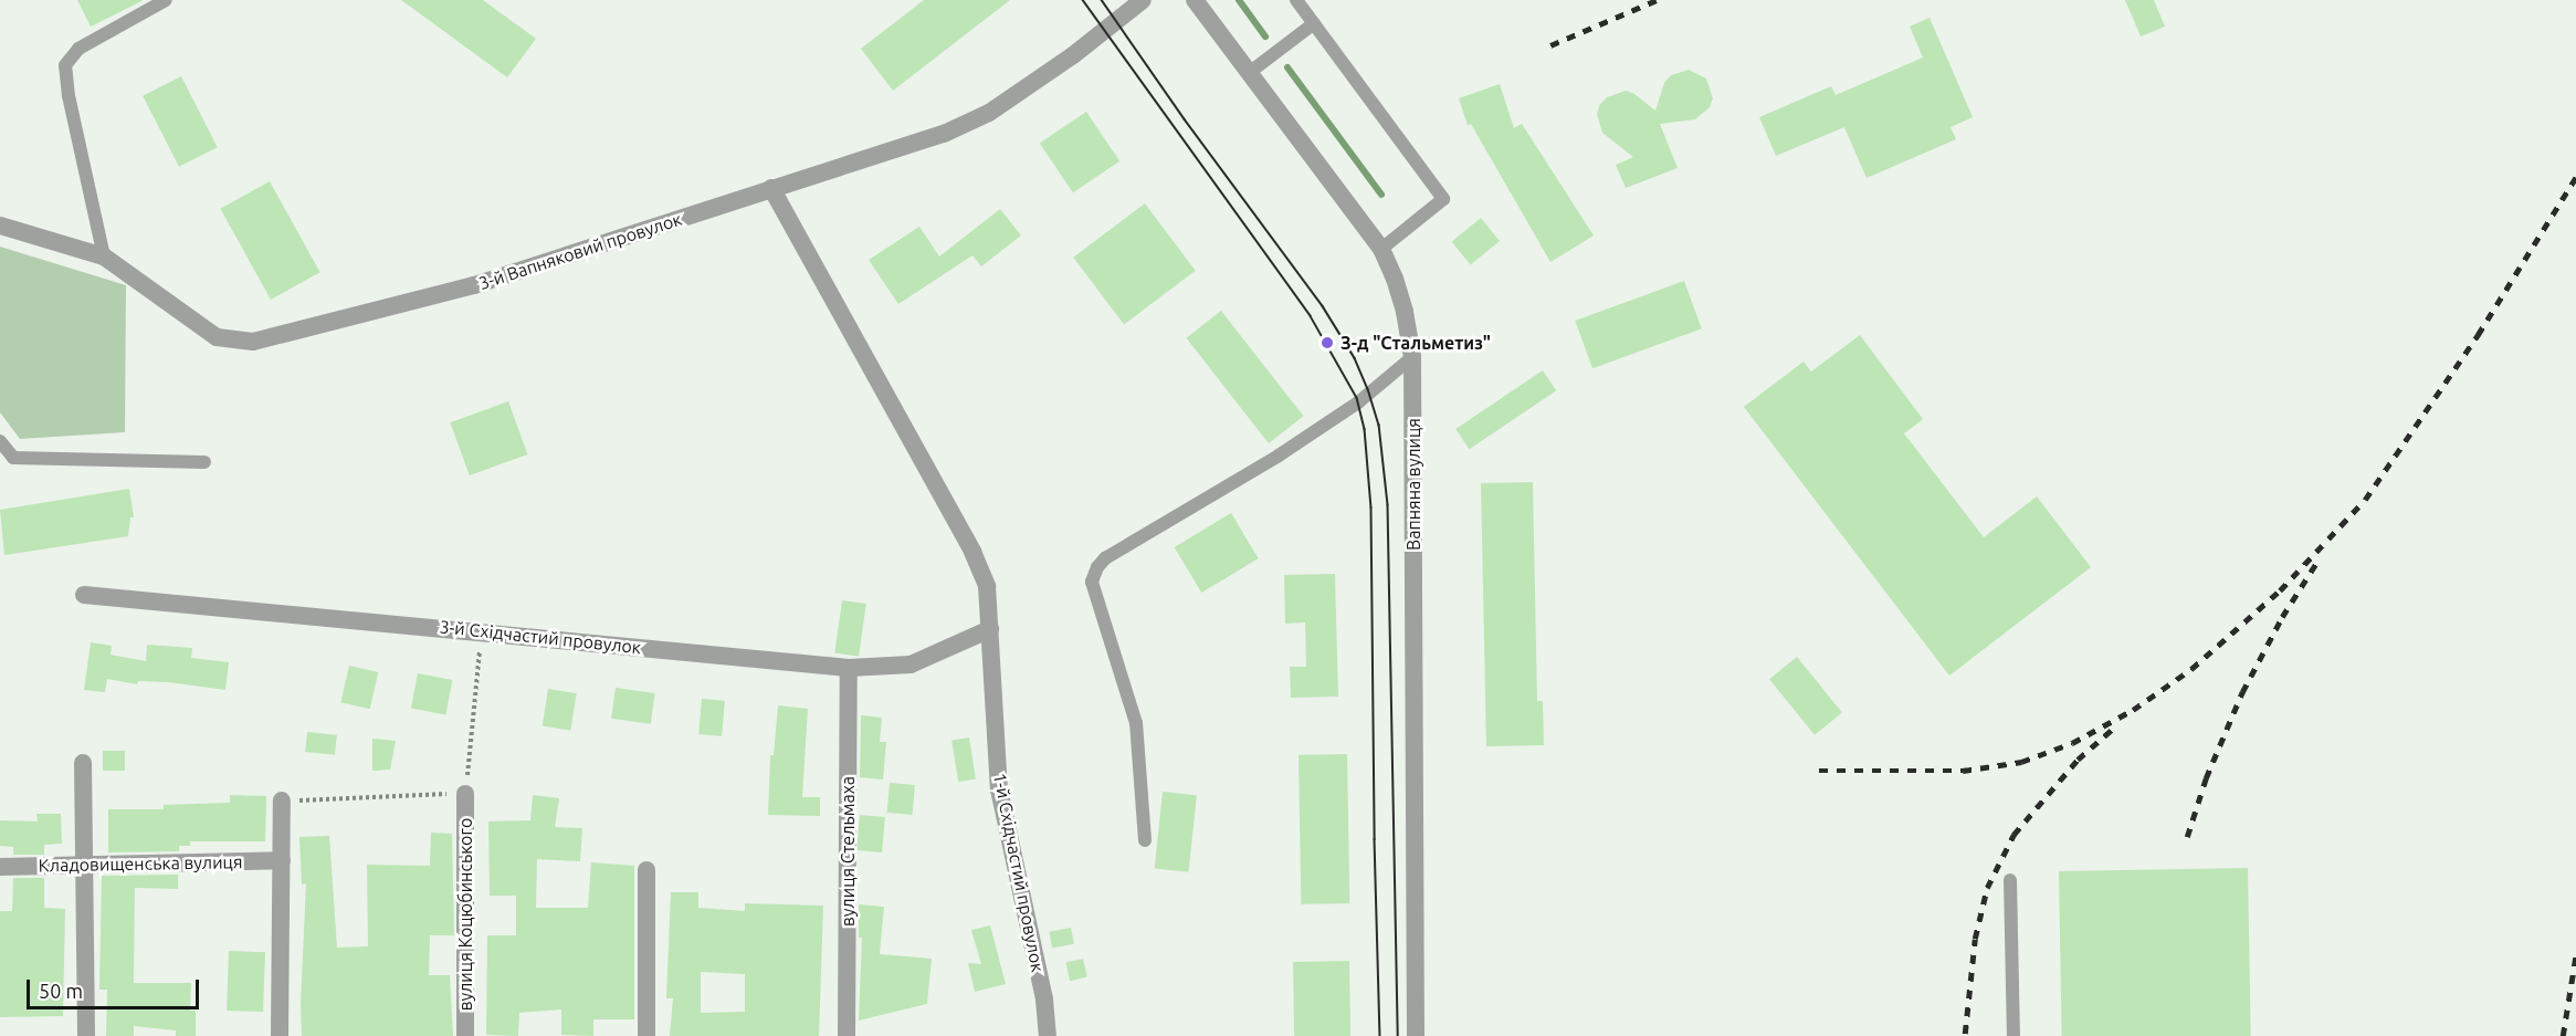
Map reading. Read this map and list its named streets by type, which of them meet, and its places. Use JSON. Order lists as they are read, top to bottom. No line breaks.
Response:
{"streets":{"street":["3-й Вапняковий провулок","Вапняна вулиця","3-й Східчастий провулок","вулиця Стельмаха","Кладовищенська вулиця","1-й Східчастий провулок","вулиця Коцюбинського"]},"crossings":[["3-й Вапняковий провулок","1-й Східчастий провулок"],["3-й Східчастий провулок","вулиця Стельмаха"],["3-й Східчастий провулок","1-й Східчастий провулок"]],"places":["З-д \"Стальметиз\""],"scale_bar":"50 m"}
